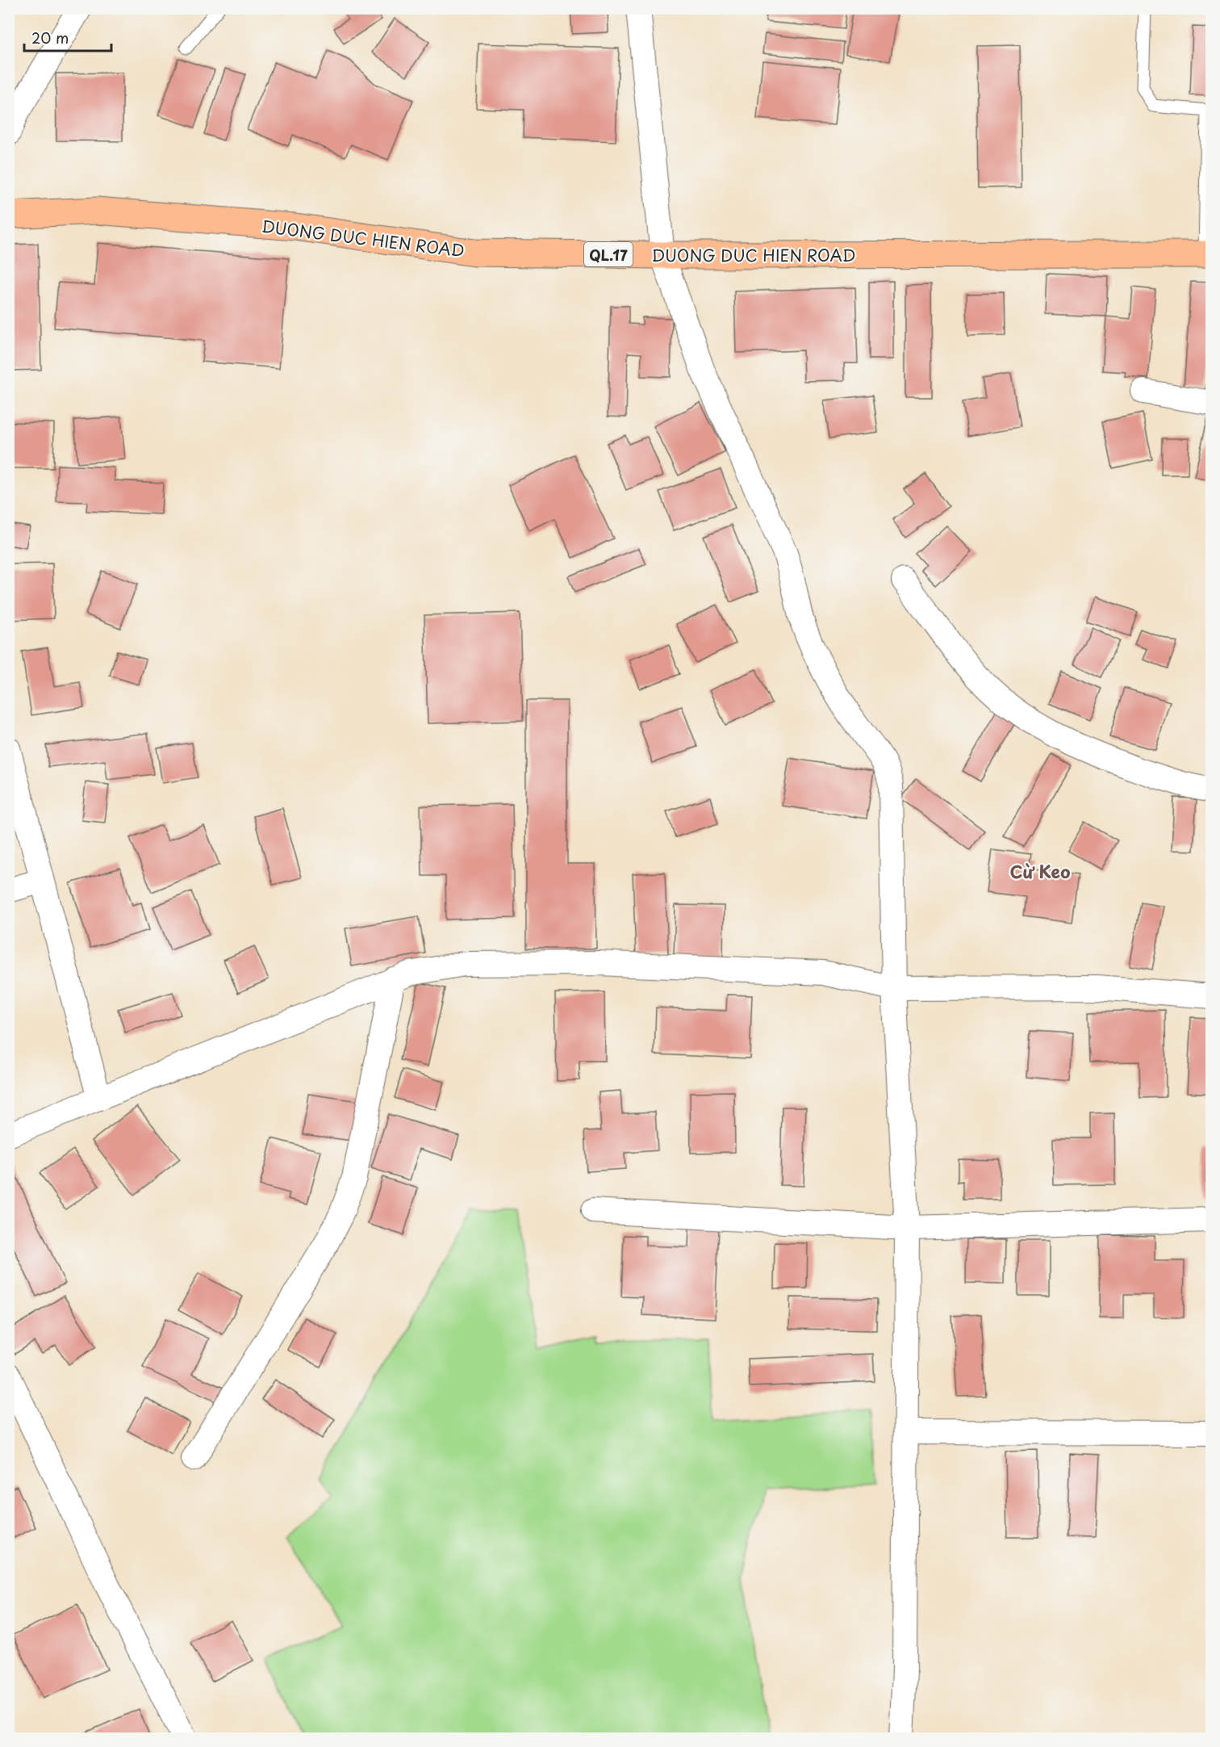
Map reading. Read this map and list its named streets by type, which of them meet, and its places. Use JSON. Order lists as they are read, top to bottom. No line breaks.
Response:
{"streets":{"highway":["DUONG DUC HIEN ROAD","QL.17"]},"districts":["Cừ Keo"],"scale_bar":"20 m"}
